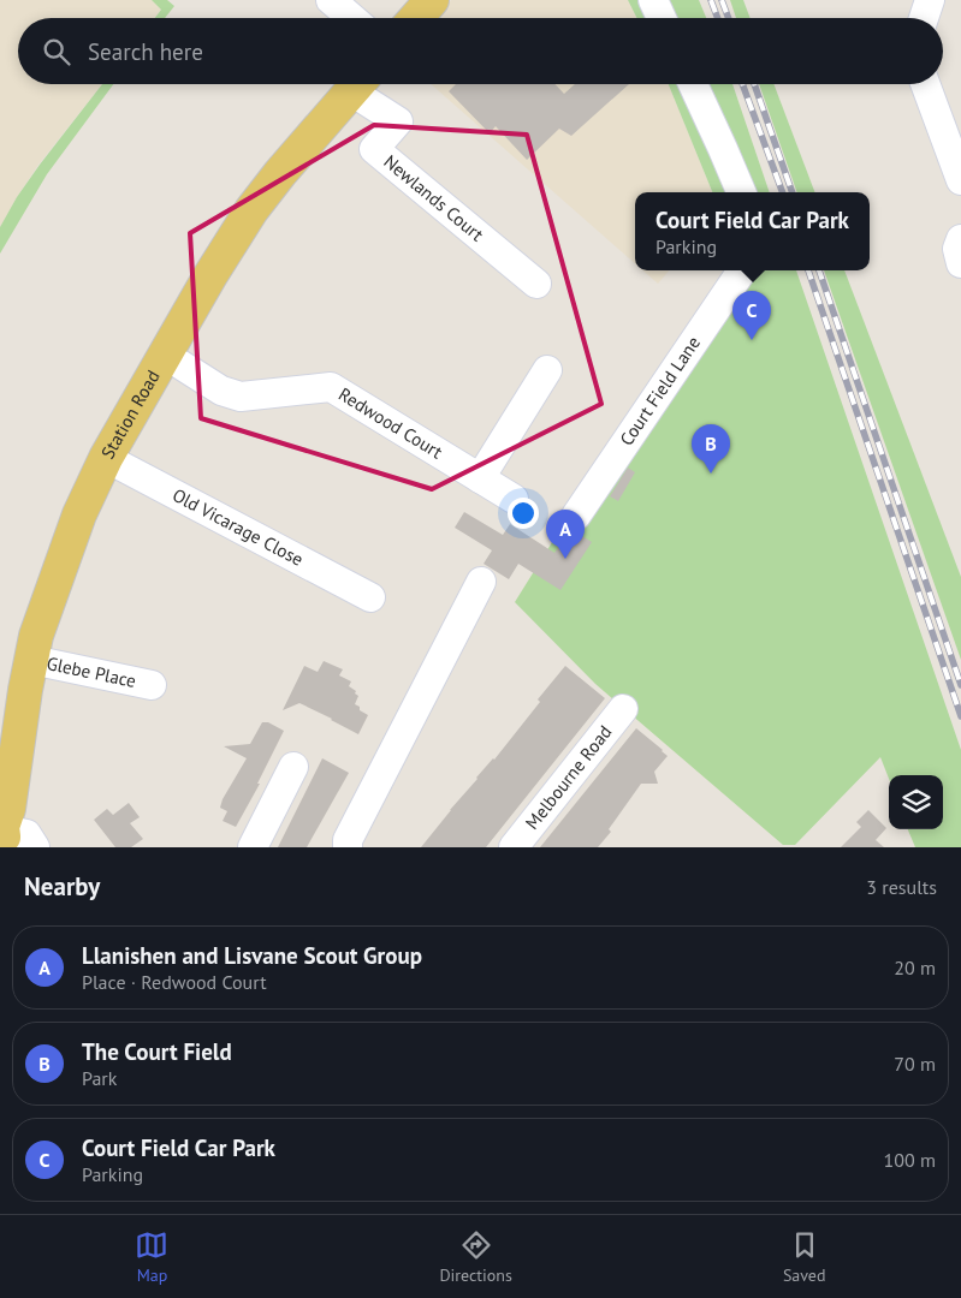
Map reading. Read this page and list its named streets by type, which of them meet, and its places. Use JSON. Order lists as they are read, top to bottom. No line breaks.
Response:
{"streets":{"main road":["Station Road"],"street":["Newlands Court","Court Field Lane","Redwood Court","Old Vicarage Close","Glebe Place","Melbourne Road"]},"crossings":[["Station Road","Redwood Court"],["Station Road","Old Vicarage Close"],["Station Road","Glebe Place"]],"page":{"search":"Search here","popup":["Court Field Car Park","Parking"],"pins":["C","B","A"],"heading":["Nearby","3 results"],"list":[{"mark":"A","name":"Llanishen and Lisvane Scout Group","note":"Place · Redwood Court","value":"20 m"},{"mark":"B","name":"The Court Field","note":"Park","value":"70 m"},{"mark":"C","name":"Court Field Car Park","note":"Parking","value":"100 m"}],"nav":["Map","Directions","Saved"]}}
